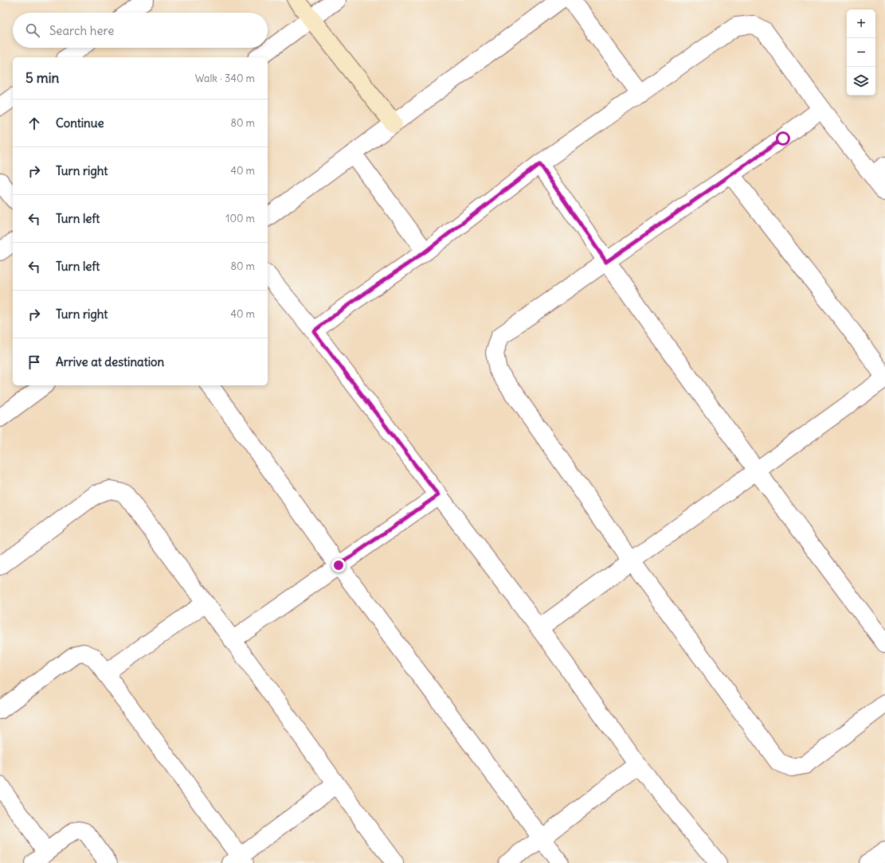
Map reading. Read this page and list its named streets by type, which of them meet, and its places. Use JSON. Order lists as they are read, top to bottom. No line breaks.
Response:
{"page":{"map_buttons":["+","−"],"search":"Search here","heading":["5 min","Walk · 340 m"],"list":[["Continue","80 m"],["Turn right","40 m"],["Turn left","100 m"],["Turn left","80 m"],["Turn right","40 m"],"Arrive at destination"]}}
